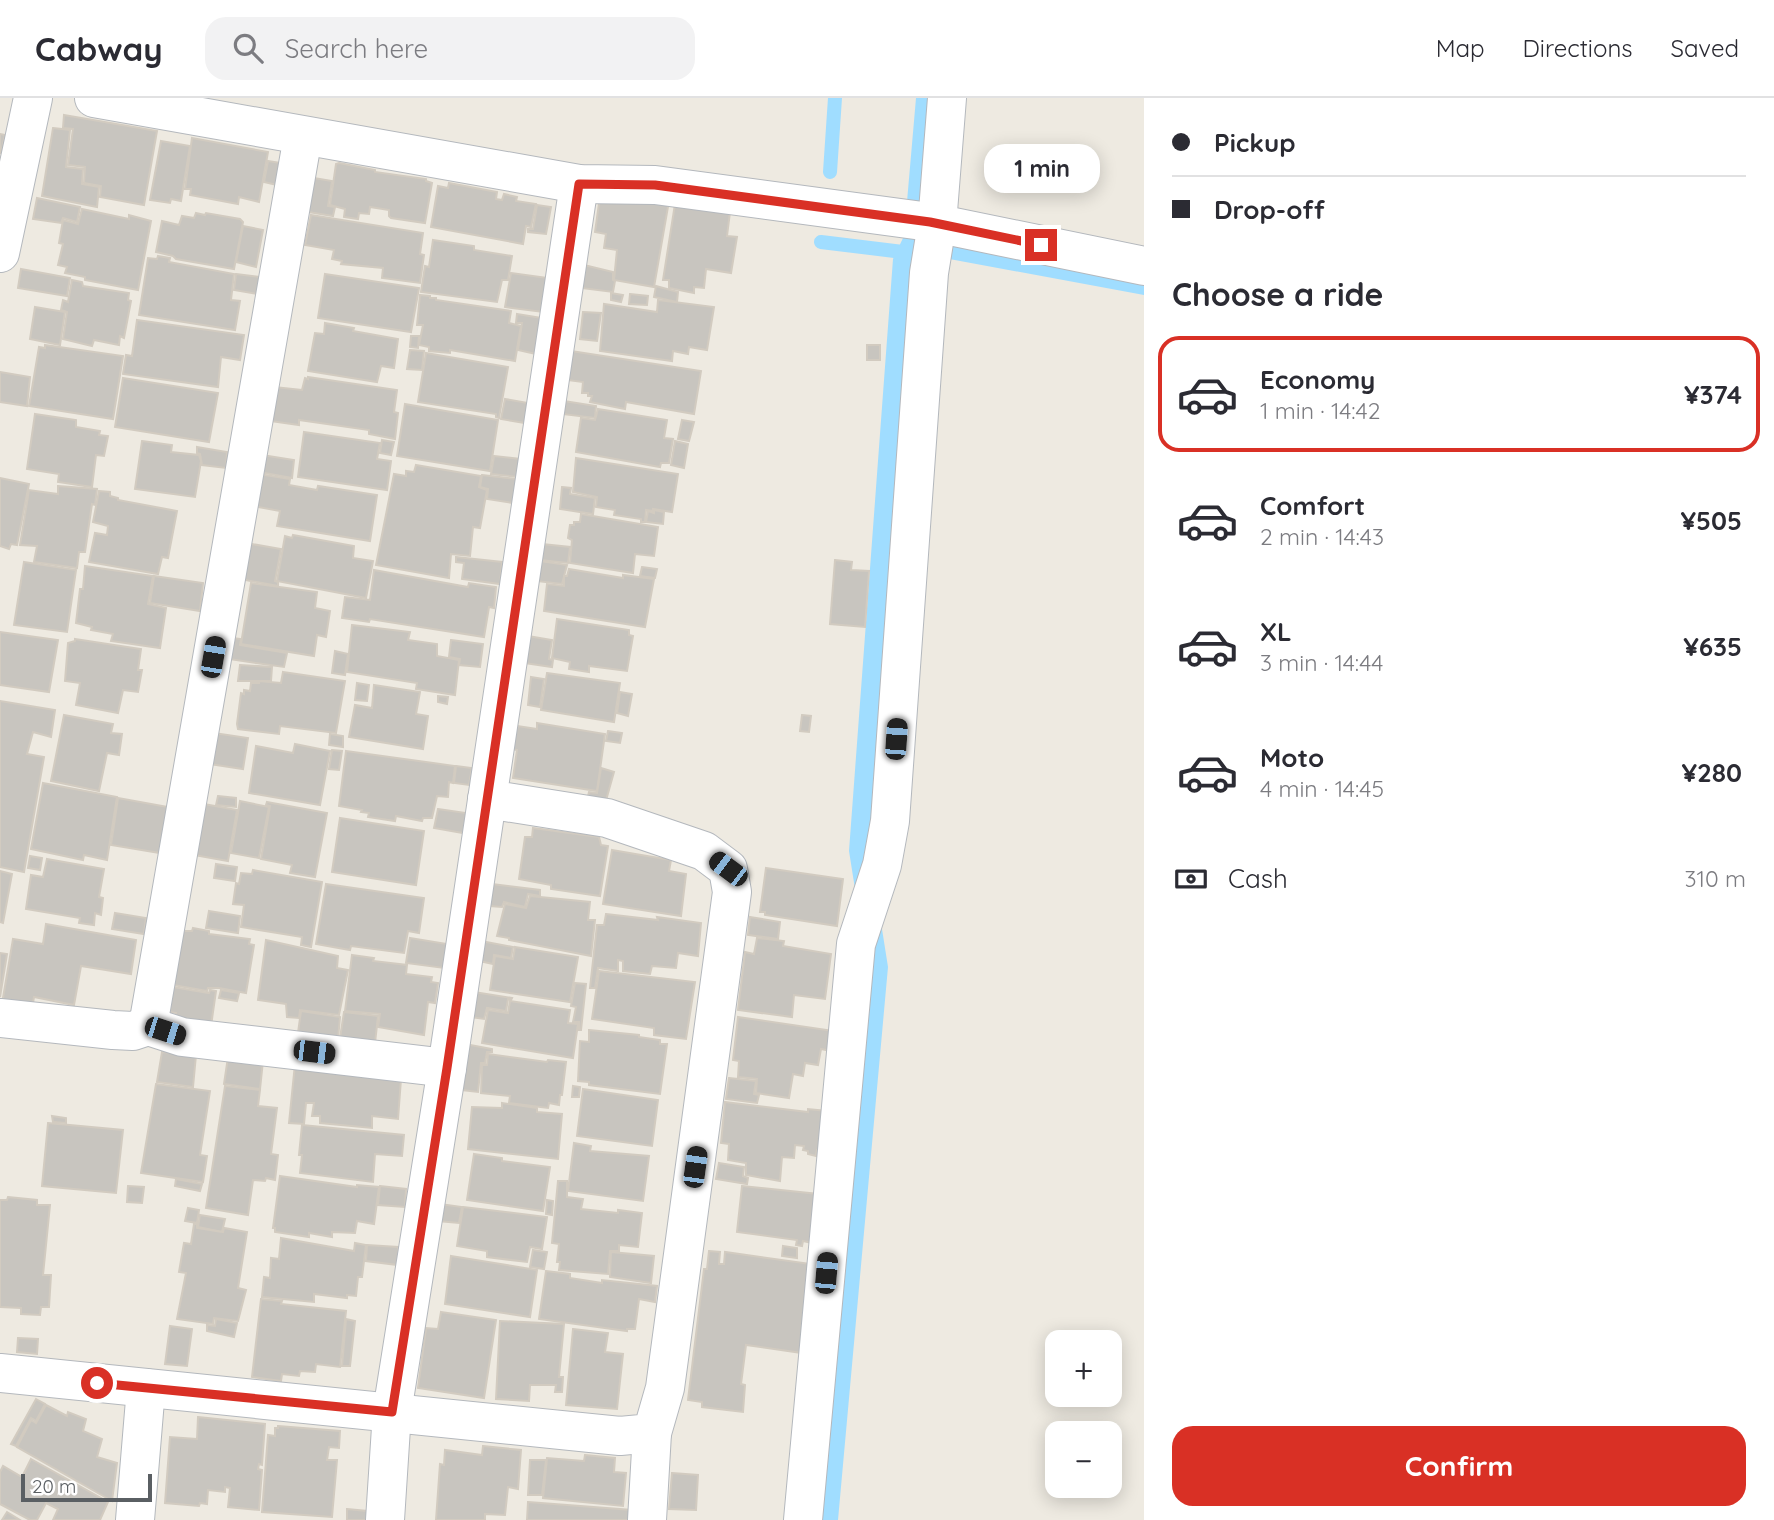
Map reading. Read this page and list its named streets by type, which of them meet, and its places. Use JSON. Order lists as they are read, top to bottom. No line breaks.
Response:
{"scale_bar":"20 m","page":{"header":"Cabway","search":"Search here","nav":["Map","Directions","Saved"],"banner":["Pickup","Drop-off"],"bubble":"1 min","heading":"Choose a ride","list":[{"name":"Economy","note":"1 min · 14:42","value":"¥374"},{"name":"Comfort","note":"2 min · 14:43","value":"¥505"},{"name":"XL","note":"3 min · 14:44","value":"¥635"},{"name":"Moto","note":"4 min · 14:45","value":"¥280"}],"pay":["Cash","310 m"],"map_buttons":["+","−"],"buttons":"Confirm","scale":"20 m"}}
